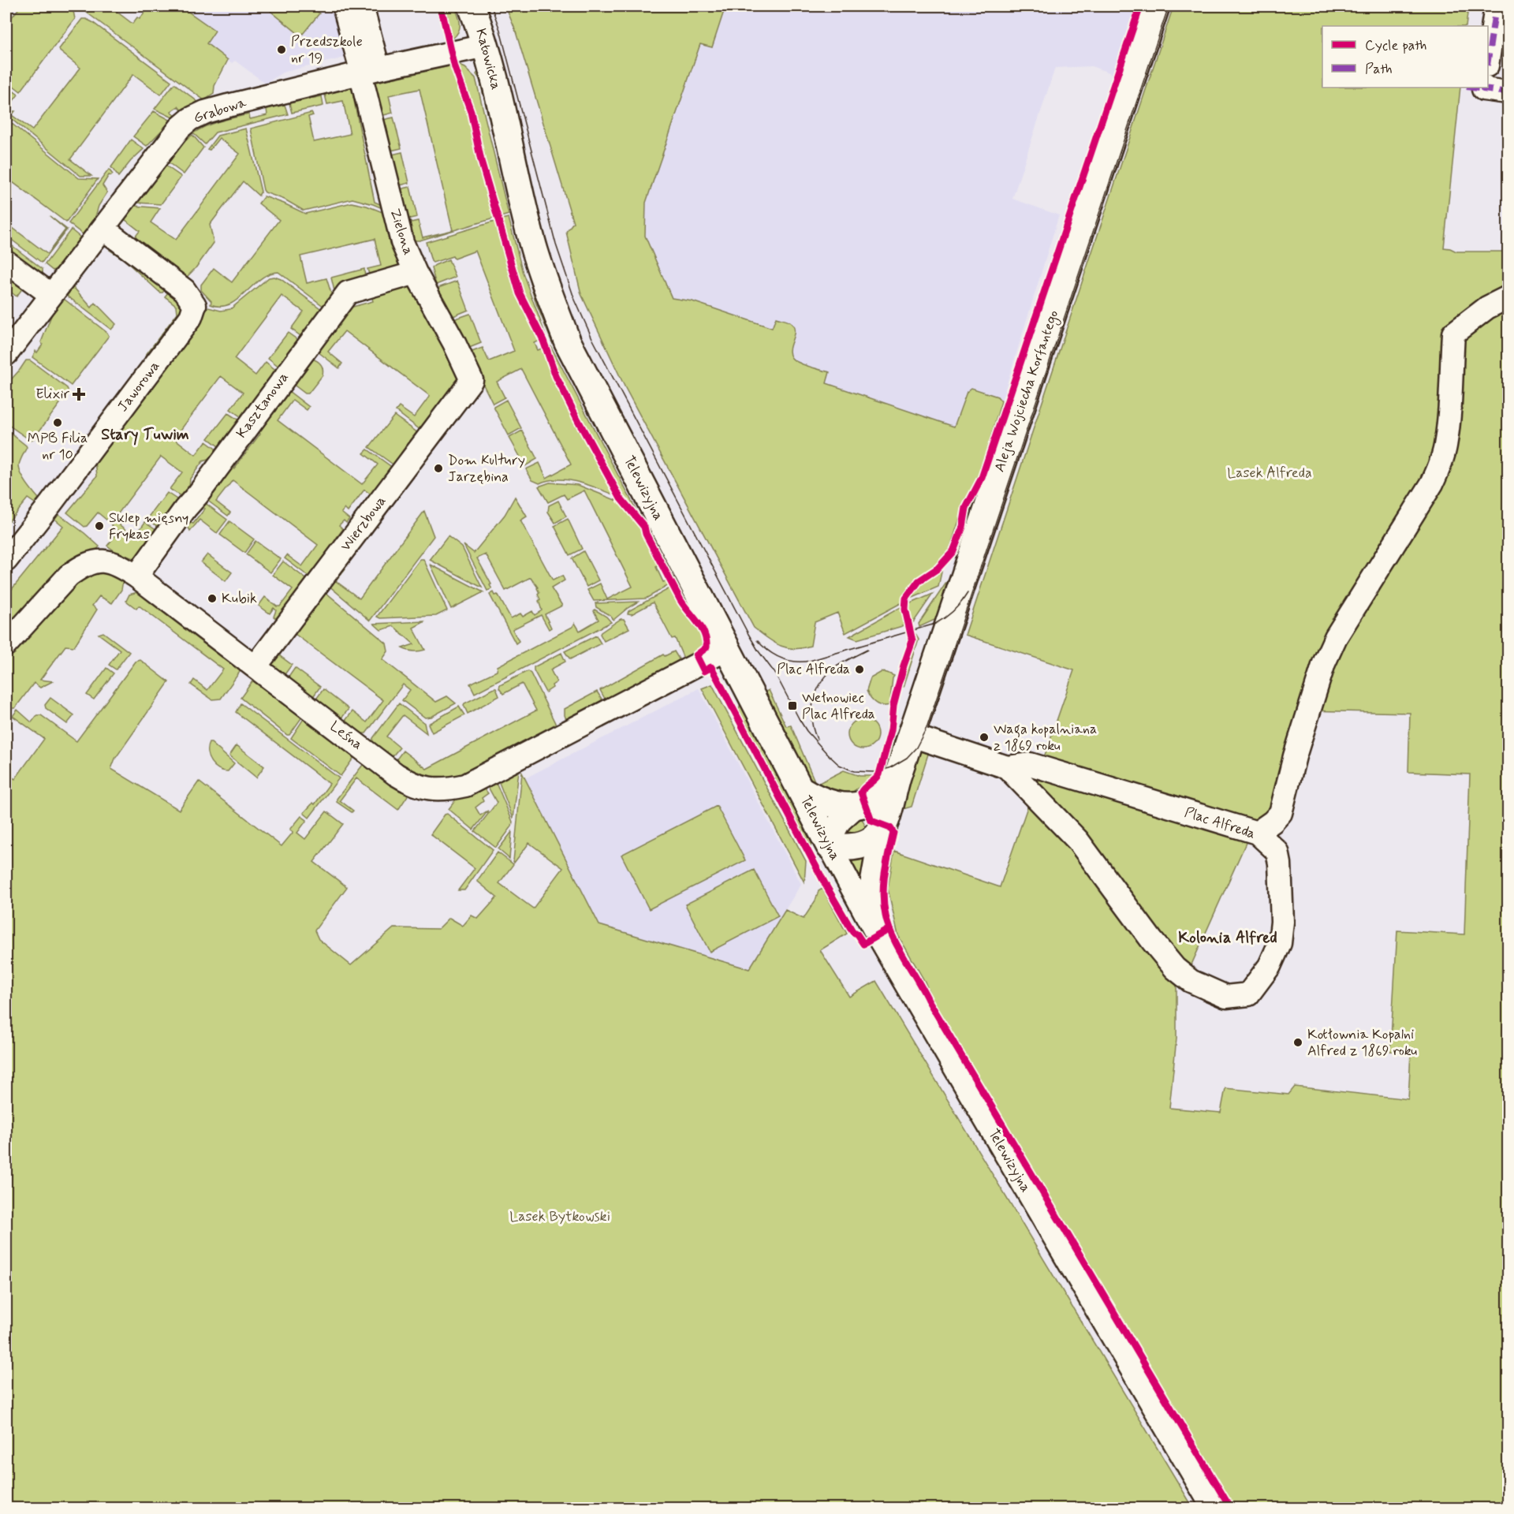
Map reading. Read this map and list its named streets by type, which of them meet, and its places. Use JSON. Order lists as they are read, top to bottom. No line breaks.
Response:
{"streets":{"main road":["Katowicka","Aleja Wojciecha Korfantego","Telewizyjna"],"street":["Grabowa","Zielona","Jaworowa","Kasztanowa","Wierzbowa","Leśna","Plac Alfreda"]},"crossings":[["Katowicka","Grabowa"],["Katowicka","Telewizyjna"],["Grabowa","Zielona"],["Grabowa","Jaworowa"],["Zielona","Kasztanowa"],["Zielona","Wierzbowa"],["Aleja Wojciecha Korfantego","Telewizyjna"],["Aleja Wojciecha Korfantego","Plac Alfreda"],["Kasztanowa","Leśna"],["Telewizyjna","Leśna"],["Wierzbowa","Leśna"]],"districts":["Stary Tuwim","Kolonia Alfred"],"parks":["Lasek Alfreda","Lasek Bytkowski"],"places":{"other":["Przedszkole nr 19","MPB Filia nr 10","Dom Kultury Jarzębina","Sklep mięsny Frykas","Kubik","Plac Alfreda","Waga kopalniana z 1869 roku","Kotłownia Kopalni Alfred z 1869 roku"],"health":["Elixir"],"transit":["Wełnowiec Plac Alfreda"]},"legend":["Cycle path","Path"]}
